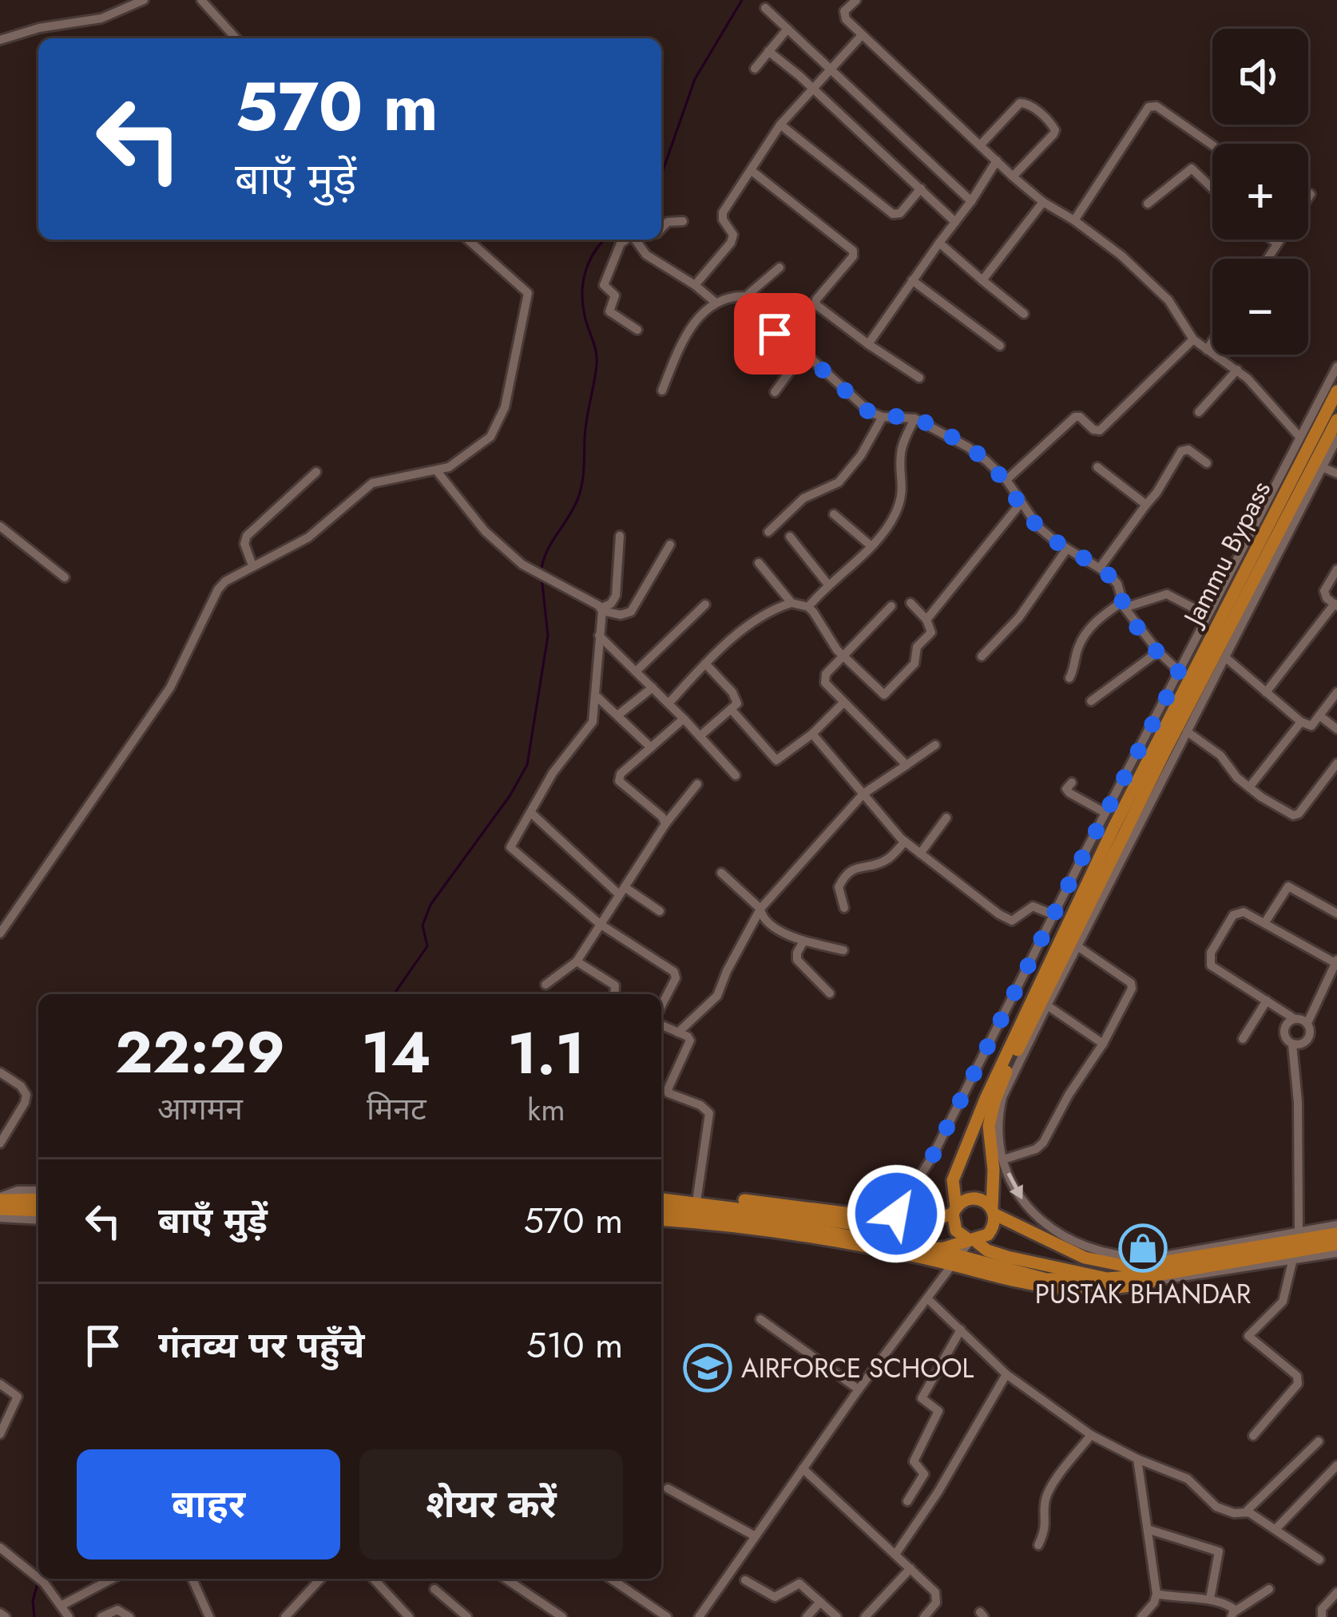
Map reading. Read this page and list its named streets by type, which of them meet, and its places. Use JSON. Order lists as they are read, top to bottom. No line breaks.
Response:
{"streets":{"highway":["Jammu Bypass"]},"places":{"shop":["PUSTAK BHANDAR"],"school or university":["AIRFORCE SCHOOL"]},"page":{"map_buttons":["+","−"],"turn":["570 m","बाएँ मुड़ें"],"eta":["22:29","आगमन","14","मिनट","1.1","km"],"list":[{"name":"बाएँ मुड़ें","value":"570 m"},{"name":"गंतव्य पर पहुँचे","value":"510 m"}],"buttons":["बाहर","शेयर करें"]}}
